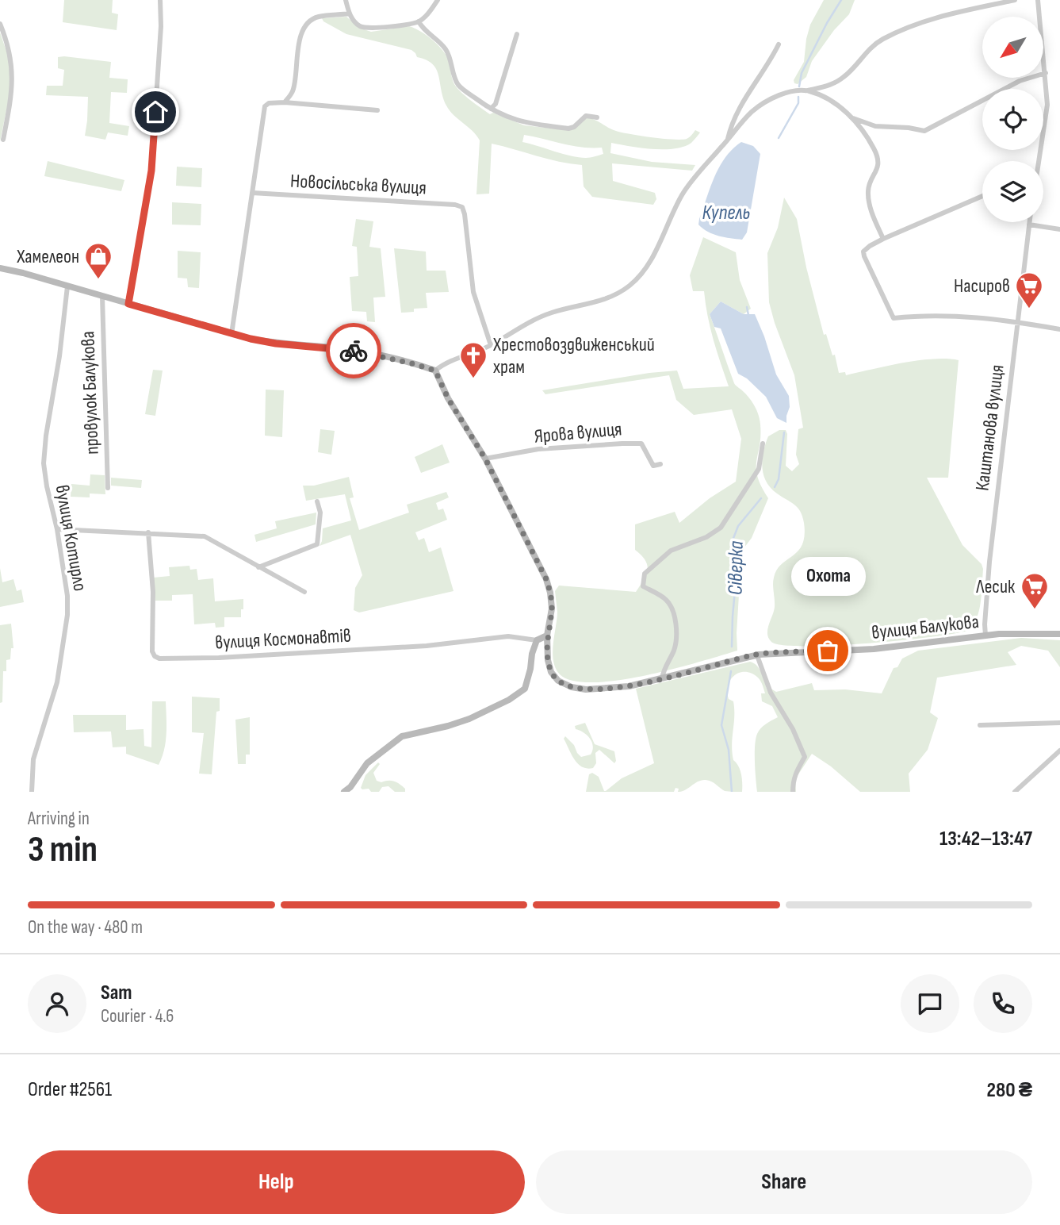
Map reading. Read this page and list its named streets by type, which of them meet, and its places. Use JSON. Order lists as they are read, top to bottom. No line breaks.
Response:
{"streets":{"main road":["вулиця Балукова"],"street":["Новосільська вулиця","провулок Балукова","Каштанова вулиця","Ярова вулиця","вулиця Котирло","вулиця Космонавтів"]},"crossings":[["Каштанова вулиця","вулиця Балукова"],["Ярова вулиця","вулиця Балукова"]],"water":["Купель","Сіверка"],"places":{"shop":["Хамелеон"],"supermarket":["Насиров","Лесик"],"church":["Хрестовоздвиженський храм"],"other":["Охота"]},"north":"bottom left","page":{"bubble":"Охота","heading":["3 min","Arriving in","13:42–13:47"],"panel":["Sam","Courier · 4.6","Order #2561","280 ₴"],"bar":"On the way · 480 m","buttons":["Help","Share"]}}
